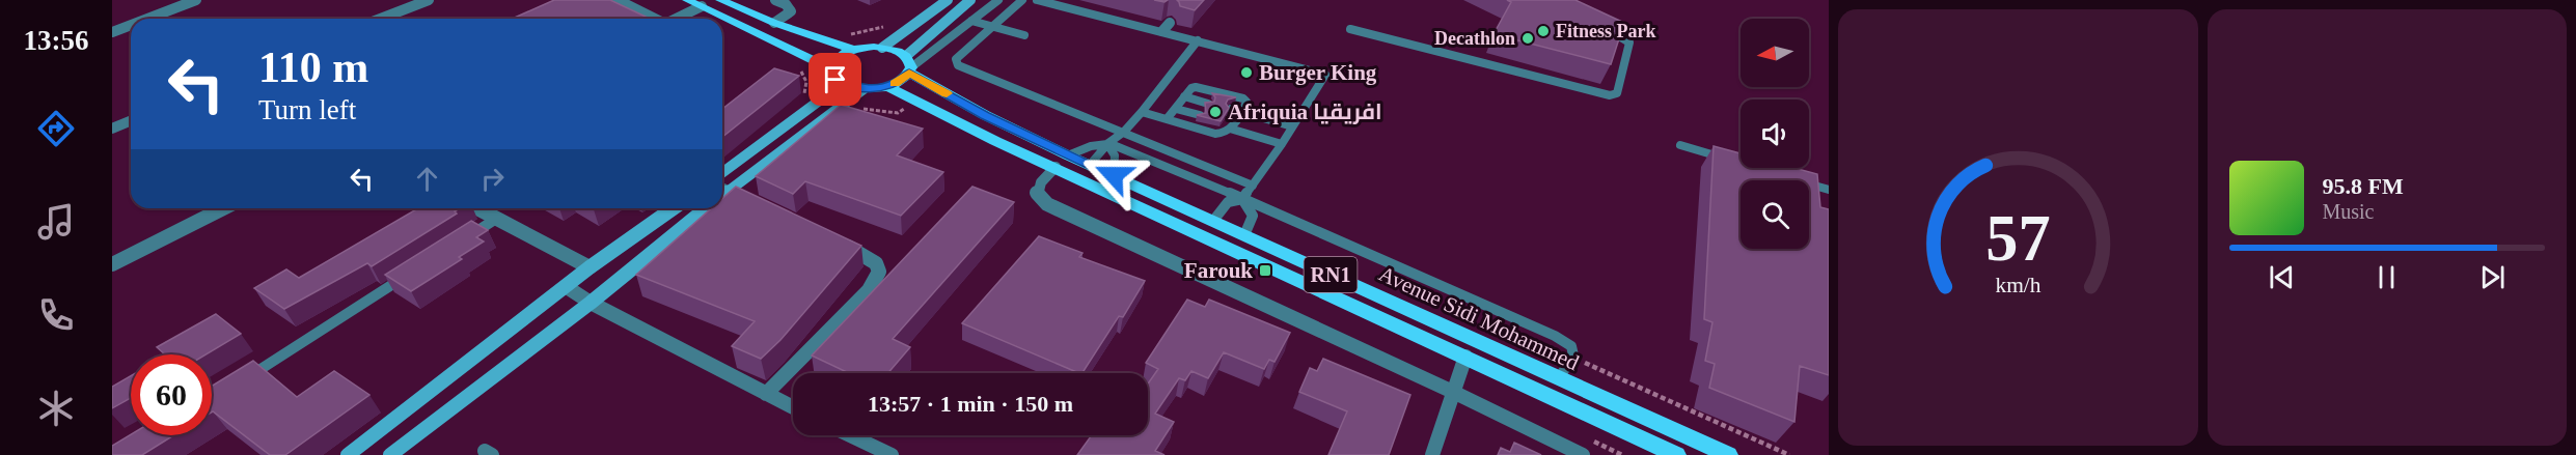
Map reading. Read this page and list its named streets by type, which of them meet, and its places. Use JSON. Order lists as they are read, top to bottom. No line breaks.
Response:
{"streets":{"main road":["RN1","Avenue Sidi Mohammed"]},"crossings":[["RN1","Avenue Sidi Mohammed"]],"places":{"other":["Fitness Park","Decathlon","Burger King","Afriquia افريقيا"],"transit":["Farouk"]},"north":"left","page":{"tabs":"13:56","turn":["110 m","Turn left"],"song":["95.8 FM","Music"],"limit":"60","trip":"13:57 · 1 min · 150 m","gauge":["57","km/h"]}}
